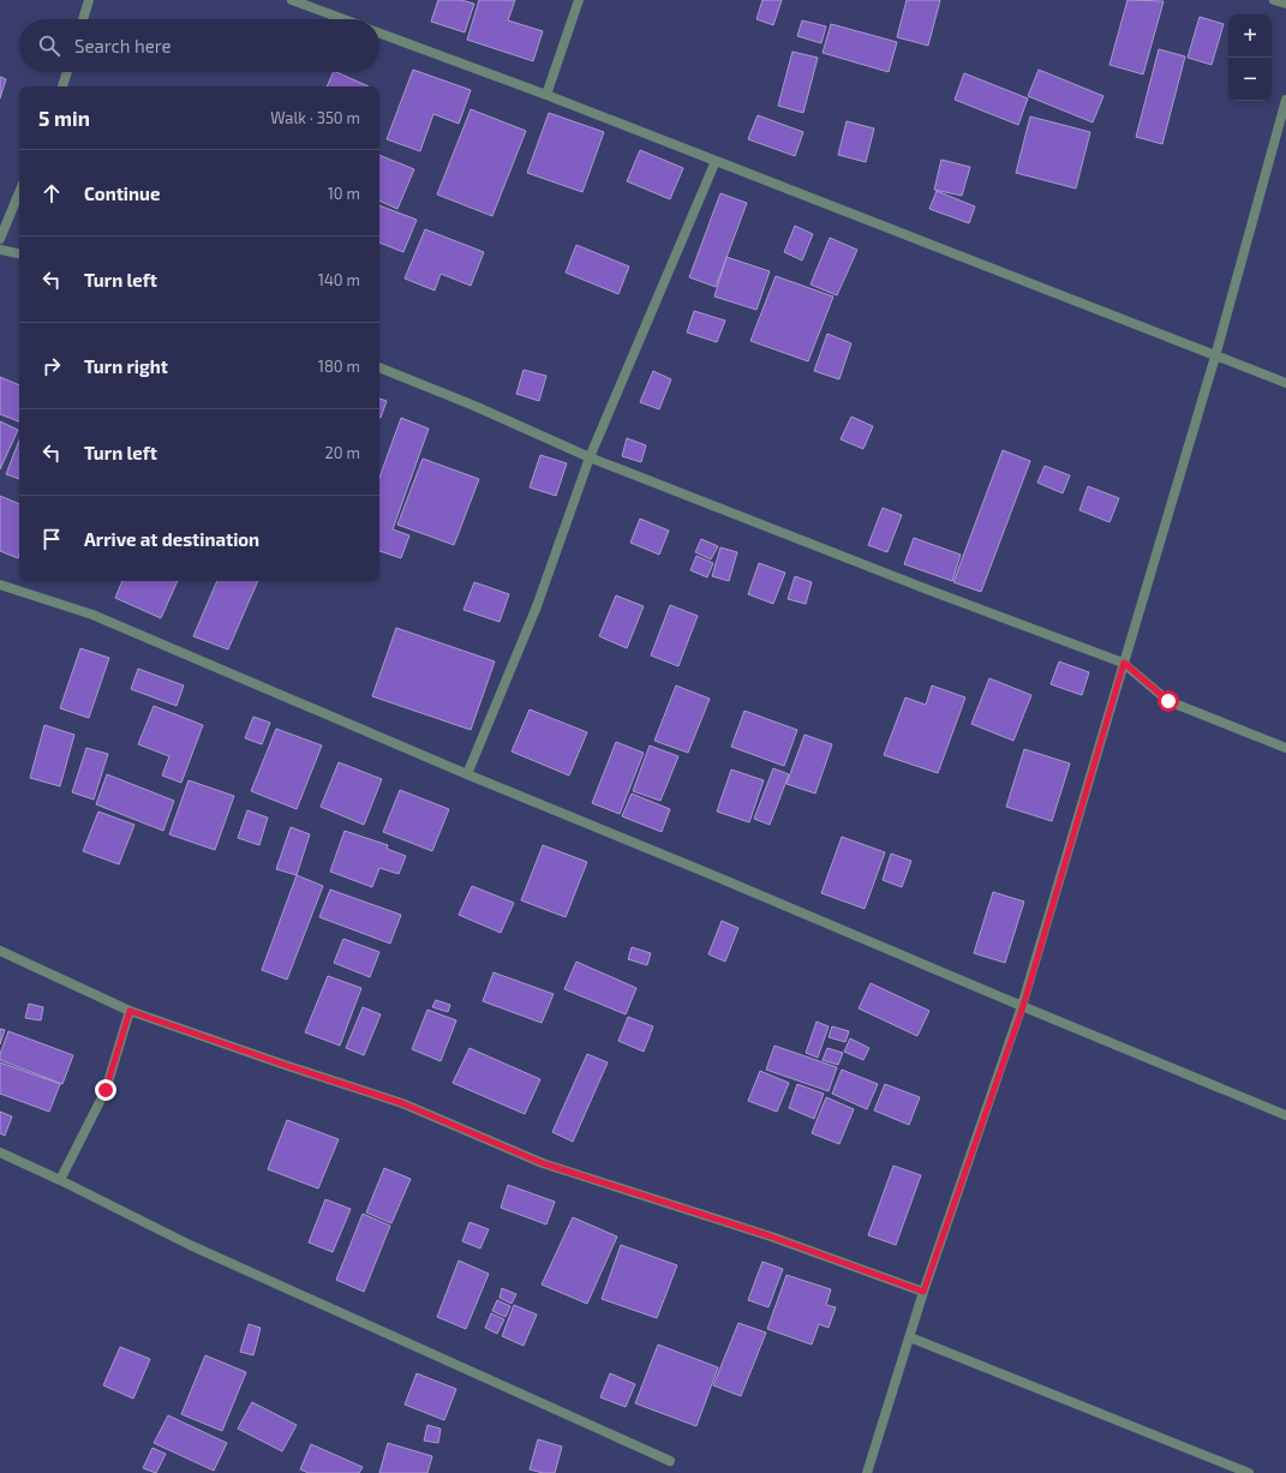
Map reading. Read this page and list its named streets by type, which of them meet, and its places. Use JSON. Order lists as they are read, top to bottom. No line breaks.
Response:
{"page":{"map_buttons":["+","−"],"search":"Search here","heading":["5 min","Walk · 350 m"],"list":[["Continue","10 m"],["Turn left","140 m"],["Turn right","180 m"],["Turn left","20 m"],"Arrive at destination"]}}
